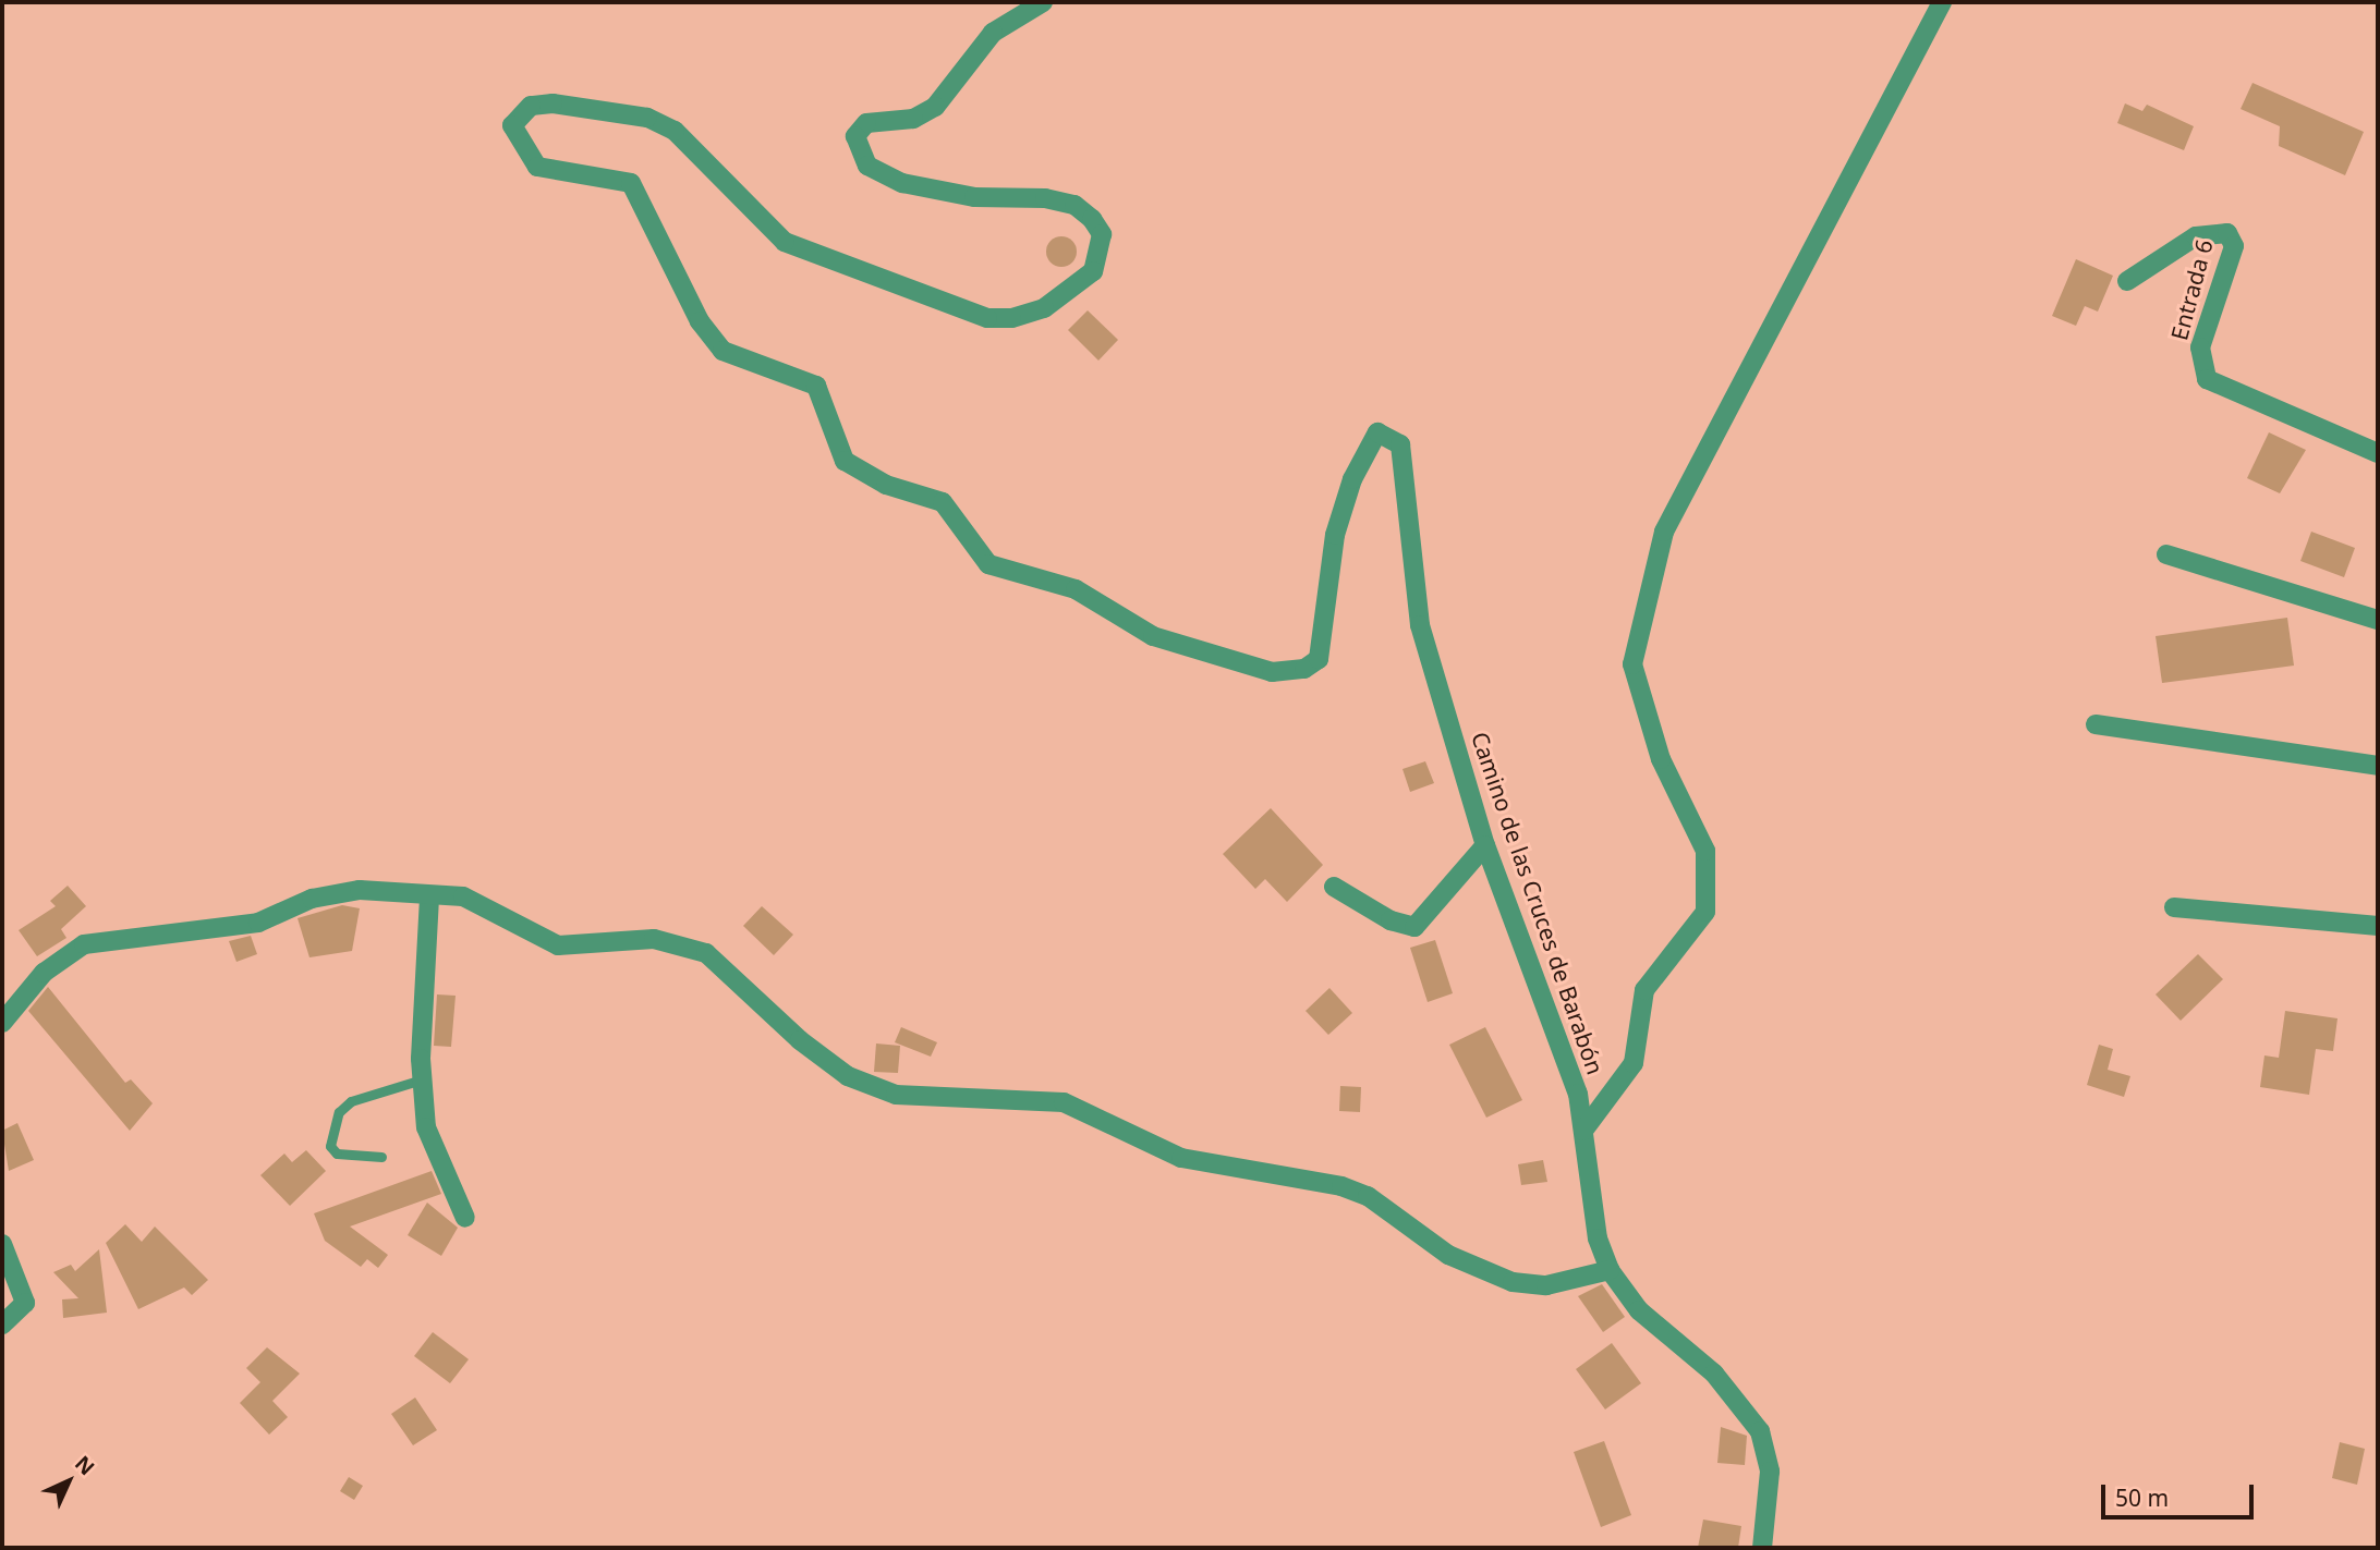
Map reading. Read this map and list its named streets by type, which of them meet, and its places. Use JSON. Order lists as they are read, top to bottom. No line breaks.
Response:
{"streets":{"street":["Entrada 6","Camino de las Cruces de Barabón"]},"scale_bar":"50 m","north":"top right"}
